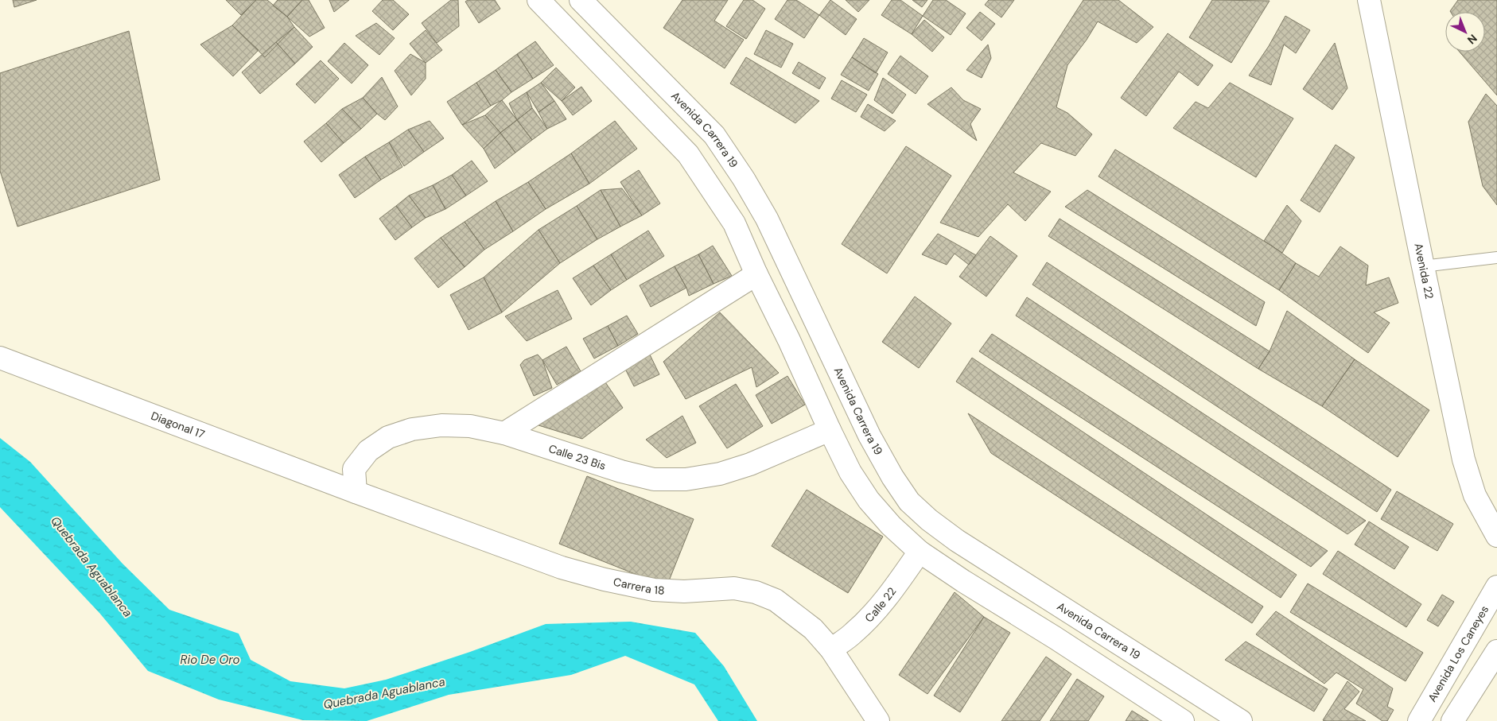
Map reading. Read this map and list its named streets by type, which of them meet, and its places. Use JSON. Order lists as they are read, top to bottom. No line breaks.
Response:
{"streets":{"street":["Avenida Carrera 19","Avenida 22","Diagonal 17","Calle 23 Bis","Carrera 18","Calle 22","Avenida Los Caneyes"]},"crossings":[["Diagonal 17","Calle 23 Bis"],["Diagonal 17","Carrera 18"],["Calle 23 Bis","Carrera 18"],["Carrera 18","Calle 22"]],"water":["Quebrada Aguablanca","Rio De Oro"],"north":"bottom right"}
